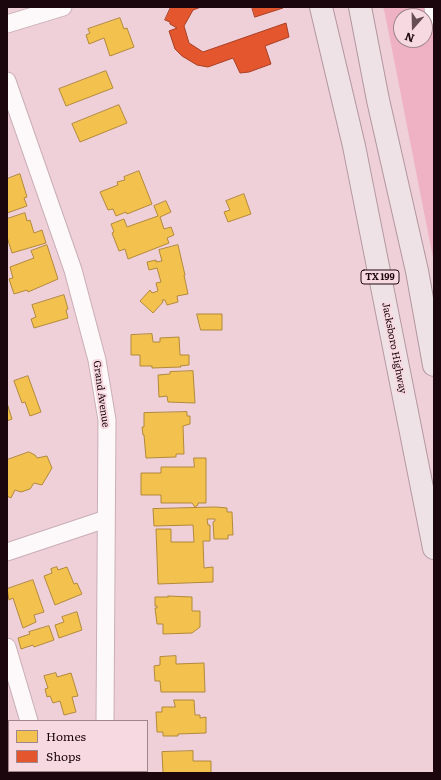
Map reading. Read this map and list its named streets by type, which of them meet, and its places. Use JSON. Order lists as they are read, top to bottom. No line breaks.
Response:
{"streets":{"main road":["TX 199","Jacksboro Highway"],"street":["Grand Avenue"]},"legend":["Homes","Shops"],"north":"bottom"}
